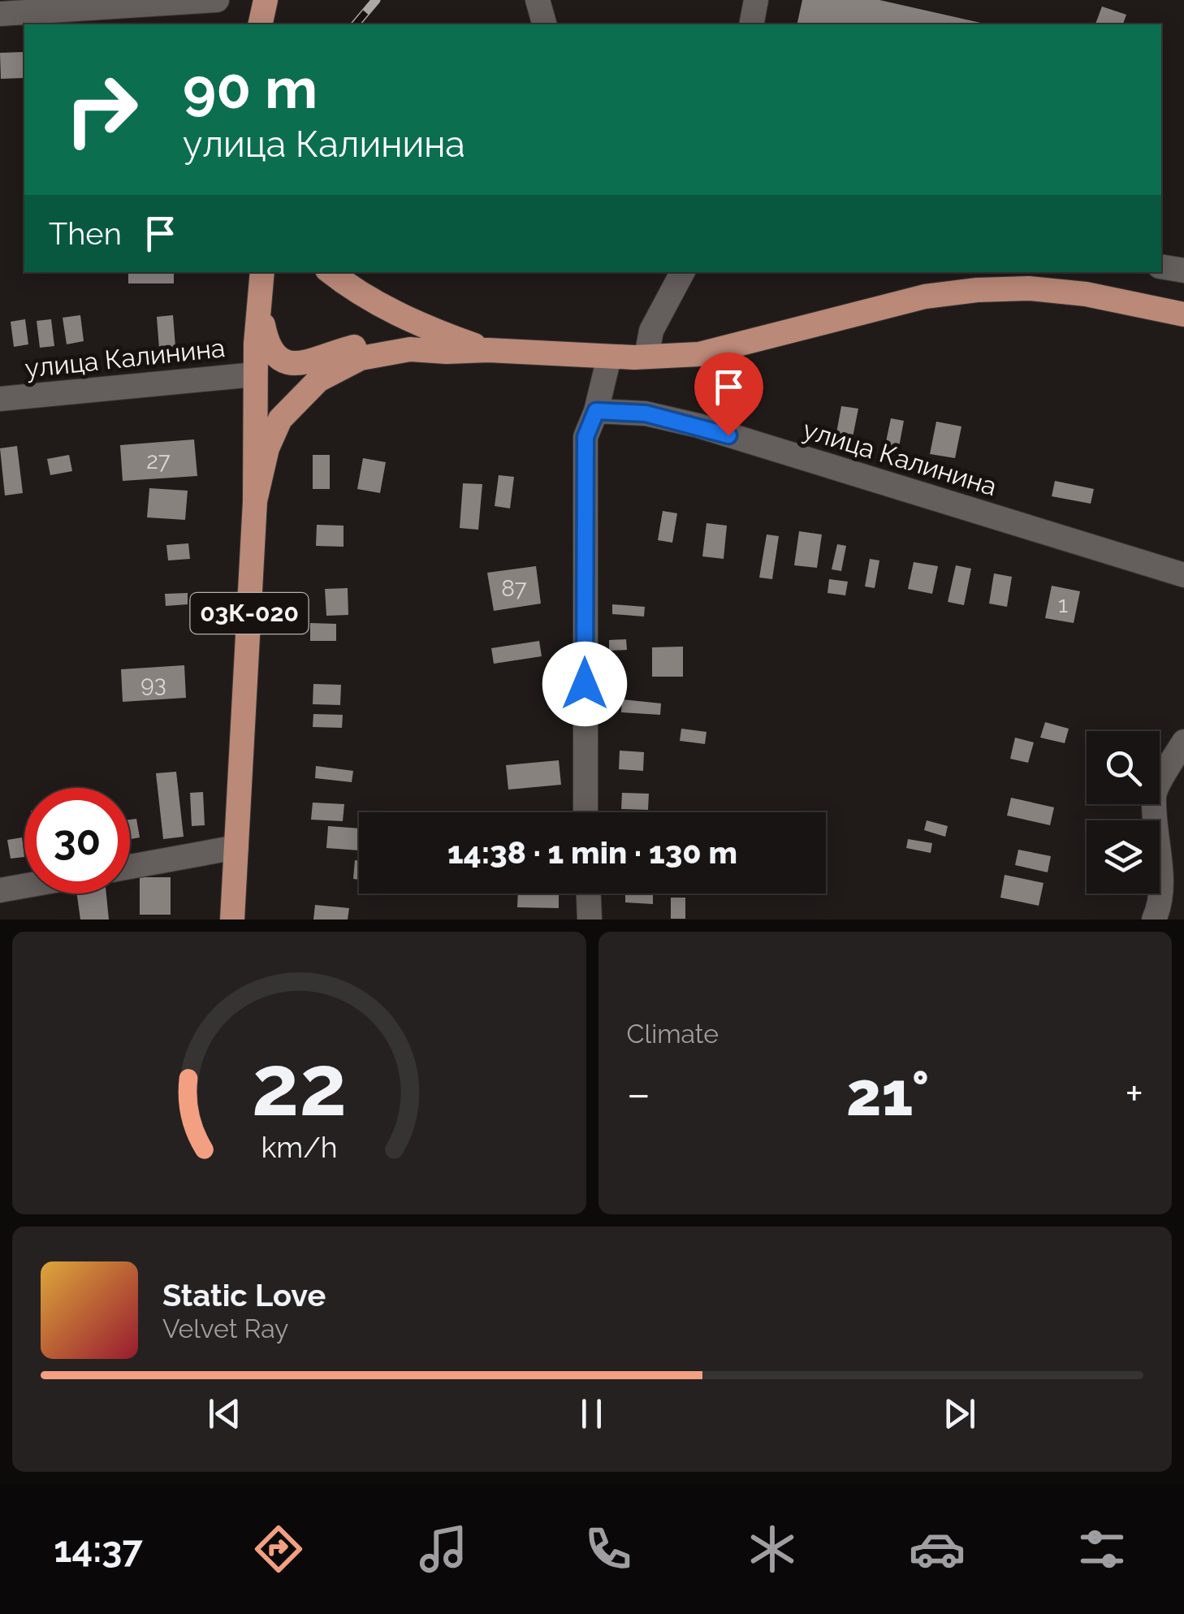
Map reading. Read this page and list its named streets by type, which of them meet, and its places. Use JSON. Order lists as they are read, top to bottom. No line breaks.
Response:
{"streets":{"main road":["03К-020"],"street":["улица Калинина"]},"crossings":[["улица Калинина","03К-020"]],"house_numbers":["27","87","1","93"],"page":{"turn":["90 m","улица Калинина"],"then":"Then","limit":"30","trip":"14:38 · 1 min · 130 m","tile":"Climate","heat":["−","21°","+"],"song":["Static Love","Velvet Ray"],"tabs":"14:37","gauge":["22","km/h"]}}
